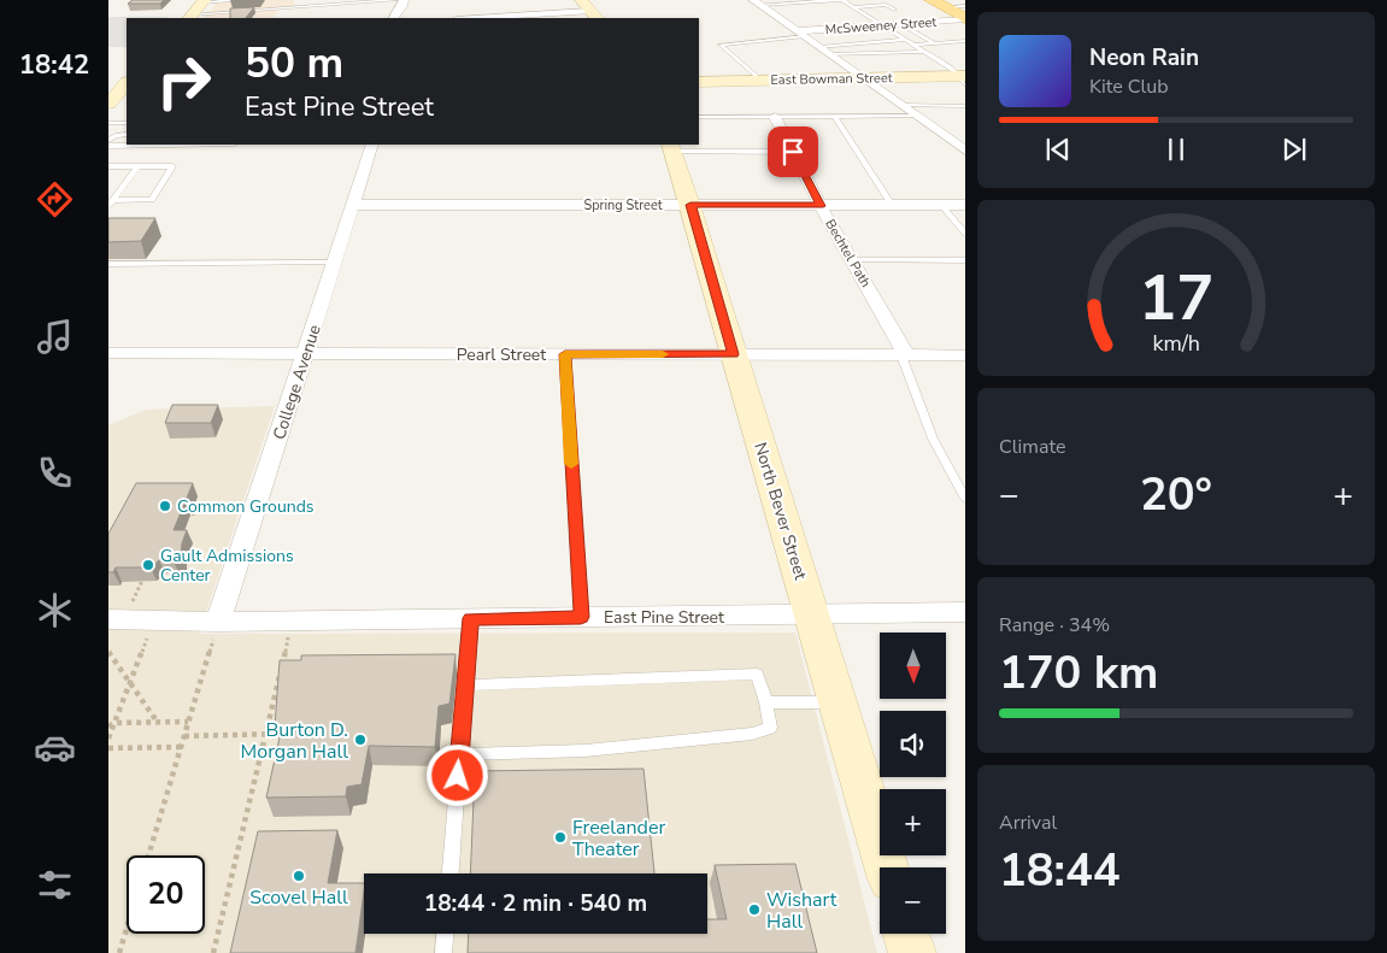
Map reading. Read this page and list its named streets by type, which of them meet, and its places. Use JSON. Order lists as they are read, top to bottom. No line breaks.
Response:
{"streets":{"main road":["East Bowman Street","North Bever Street"],"street":["McSweeney Street","Spring Street","Bechtel Path","Pearl Street","College Avenue","East Pine Street"]},"crossings":[["Spring Street","Bechtel Path"],["Spring Street","College Avenue"],["Spring Street","North Bever Street"],["Bechtel Path","Pearl Street"],["Pearl Street","College Avenue"],["Pearl Street","North Bever Street"],["College Avenue","East Pine Street"],["North Bever Street","East Pine Street"]],"places":["Common Grounds","Gault Admissions Center","Burton D. Morgan Hall","Freelander Theater","Scovel Hall","Wishart Hall"],"north":"bottom","page":{"tabs":"18:42","turn":["50 m","East Pine Street"],"song":["Neon Rain","Kite Club"],"tile":["Climate",["Range · 34%","170 km"],["Arrival","18:44"]],"heat":["−","20°","+"],"map_buttons":["+","−"],"limit":"20","trip":"18:44 · 2 min · 540 m","gauge":["17","km/h"]}}
